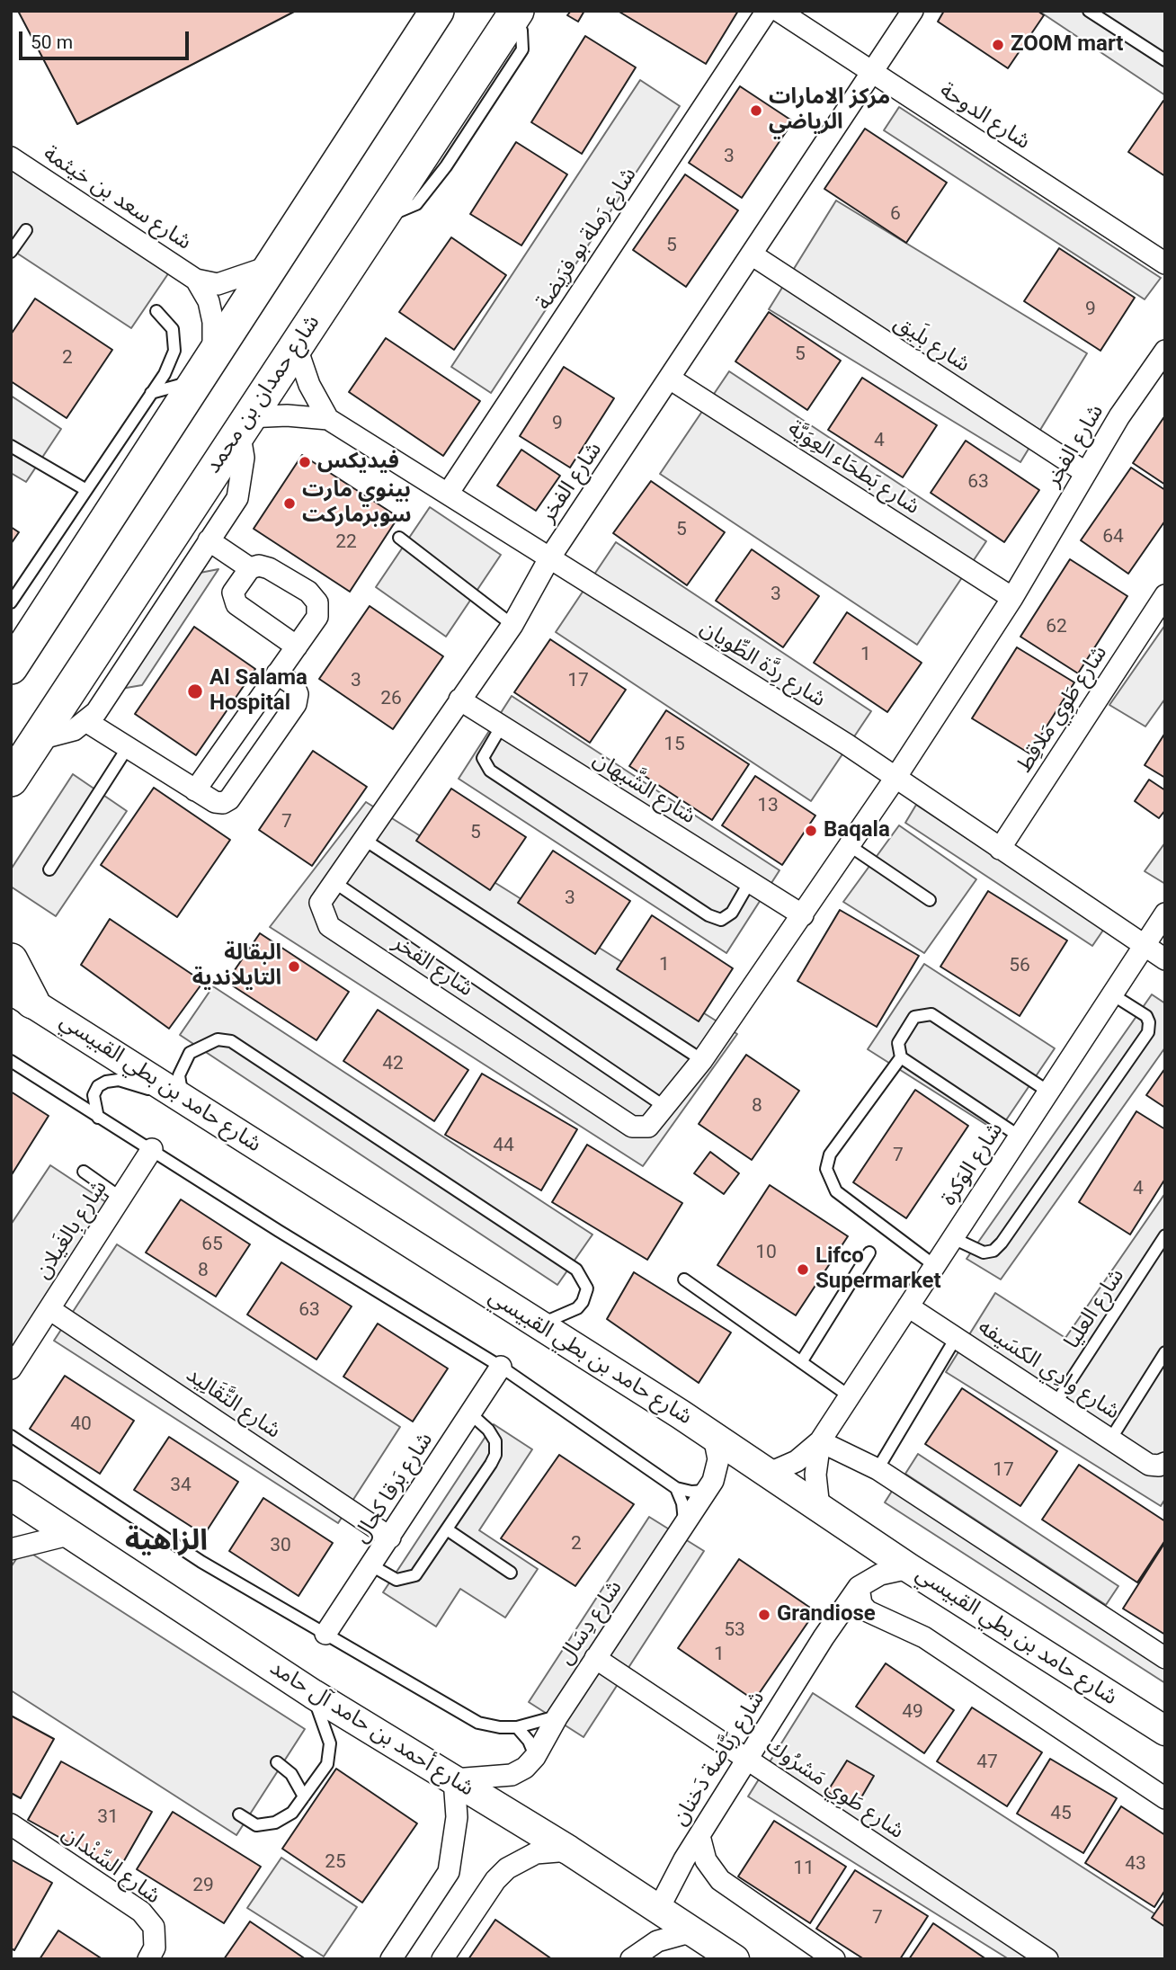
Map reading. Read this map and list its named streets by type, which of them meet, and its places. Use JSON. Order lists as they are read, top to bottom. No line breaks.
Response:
{"streets":{"main road":["شارع حمدان بن محمد","شارع حامد بن بطي القبيسي","شارع أحمد بن حامد آل حامد"],"street":["شارع الدوحة","شارع سعد بن خيثمة","شارع رَملة بو فرَيضة","شارع بِلَيق","شارع الفخر","شارع بَطحَاء العِوَيَّة","شارع رِدَّة الطِّويان","شارع طَوِي مَلاقِط","شارع الشَّبهان","شارع الوَكرة","شارع بِالغَيلان","شارع وادِي الكسَيفه","شارع التَّقَالِيد","شارع بَرقا كحال","شارع دِسَال","شارع رَبَّاضة دَخنان","شارع طَوِي مَشرُوك","شارع السِّنْدان"],"lane":["شارع العليا"]},"crossings":[["شارع الدوحة","شارع الفخر"],["شارع رَملة بو فرَيضة","شارع رِدَّة الطِّويان"],["شارع بِلَيق","شارع الفخر"],["شارع حمدان بن محمد","شارع رِدَّة الطِّويان"],["شارع الفخر","شارع بَطحَاء العِوَيَّة"],["شارع الفخر","شارع رِدَّة الطِّويان"],["شارع الفخر","شارع الشَّبهان"],["شارع رِدَّة الطِّويان","شارع طَوِي مَلاقِط"],["شارع رِدَّة الطِّويان","شارع الوَكرة"],["شارع حامد بن بطي القبيسي","شارع الوَكرة"],["شارع حامد بن بطي القبيسي","شارع دِسَال"],["شارع حامد بن بطي القبيسي","شارع رَبَّاضة دَخنان"],["شارع الوَكرة","شارع وادِي الكسَيفه"],["شارع بِالغَيلان","شارع التَّقَالِيد"],["شارع العليا","شارع وادِي الكسَيفه"],["شارع التَّقَالِيد","شارع بَرقا كحال"],["شارع دِسَال","شارع أحمد بن حامد آل حامد"],["شارع دِسَال","شارع طَوِي مَشرُوك"],["شارع أحمد بن حامد آل حامد","شارع رَبَّاضة دَخنان"],["شارع رَبَّاضة دَخنان","شارع طَوِي مَشرُوك"]],"districts":["الزاهية"],"places":["ZOOM mart","مركز الامارات الرياضي","فيديكس","بينوي مارت سوبرماركت","Al Salama Hospital","Baqala","البقالة التايلاندية","Lifco Supermarket","Grandiose"],"house_numbers":["3","6","5","9","5","2","9","4","63","5","64","22","3","62","1","3","17","26","15","13","7","5","3","1","56","42","8","44","7","4","65","10","8","63","40","17","34","2","30","53","1","49","47","45","31","25","43","11","29","7"],"scale_bar":"50 m"}
